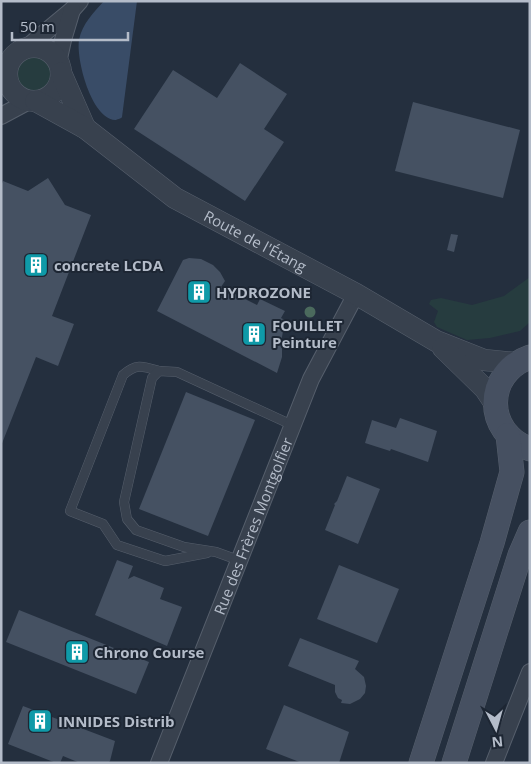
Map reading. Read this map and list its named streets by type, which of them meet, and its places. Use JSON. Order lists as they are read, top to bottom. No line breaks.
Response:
{"streets":{"street":["Route de l'Étang","Rue des Frères Montgolfier"]},"crossings":[["Route de l'Étang","Rue des Frères Montgolfier"]],"places":{"building":["concrete LCDA","HYDROZONE","FOUILLET Peinture","Chrono Course","INNIDES Distrib"]},"scale_bar":"50 m","north":"bottom"}
